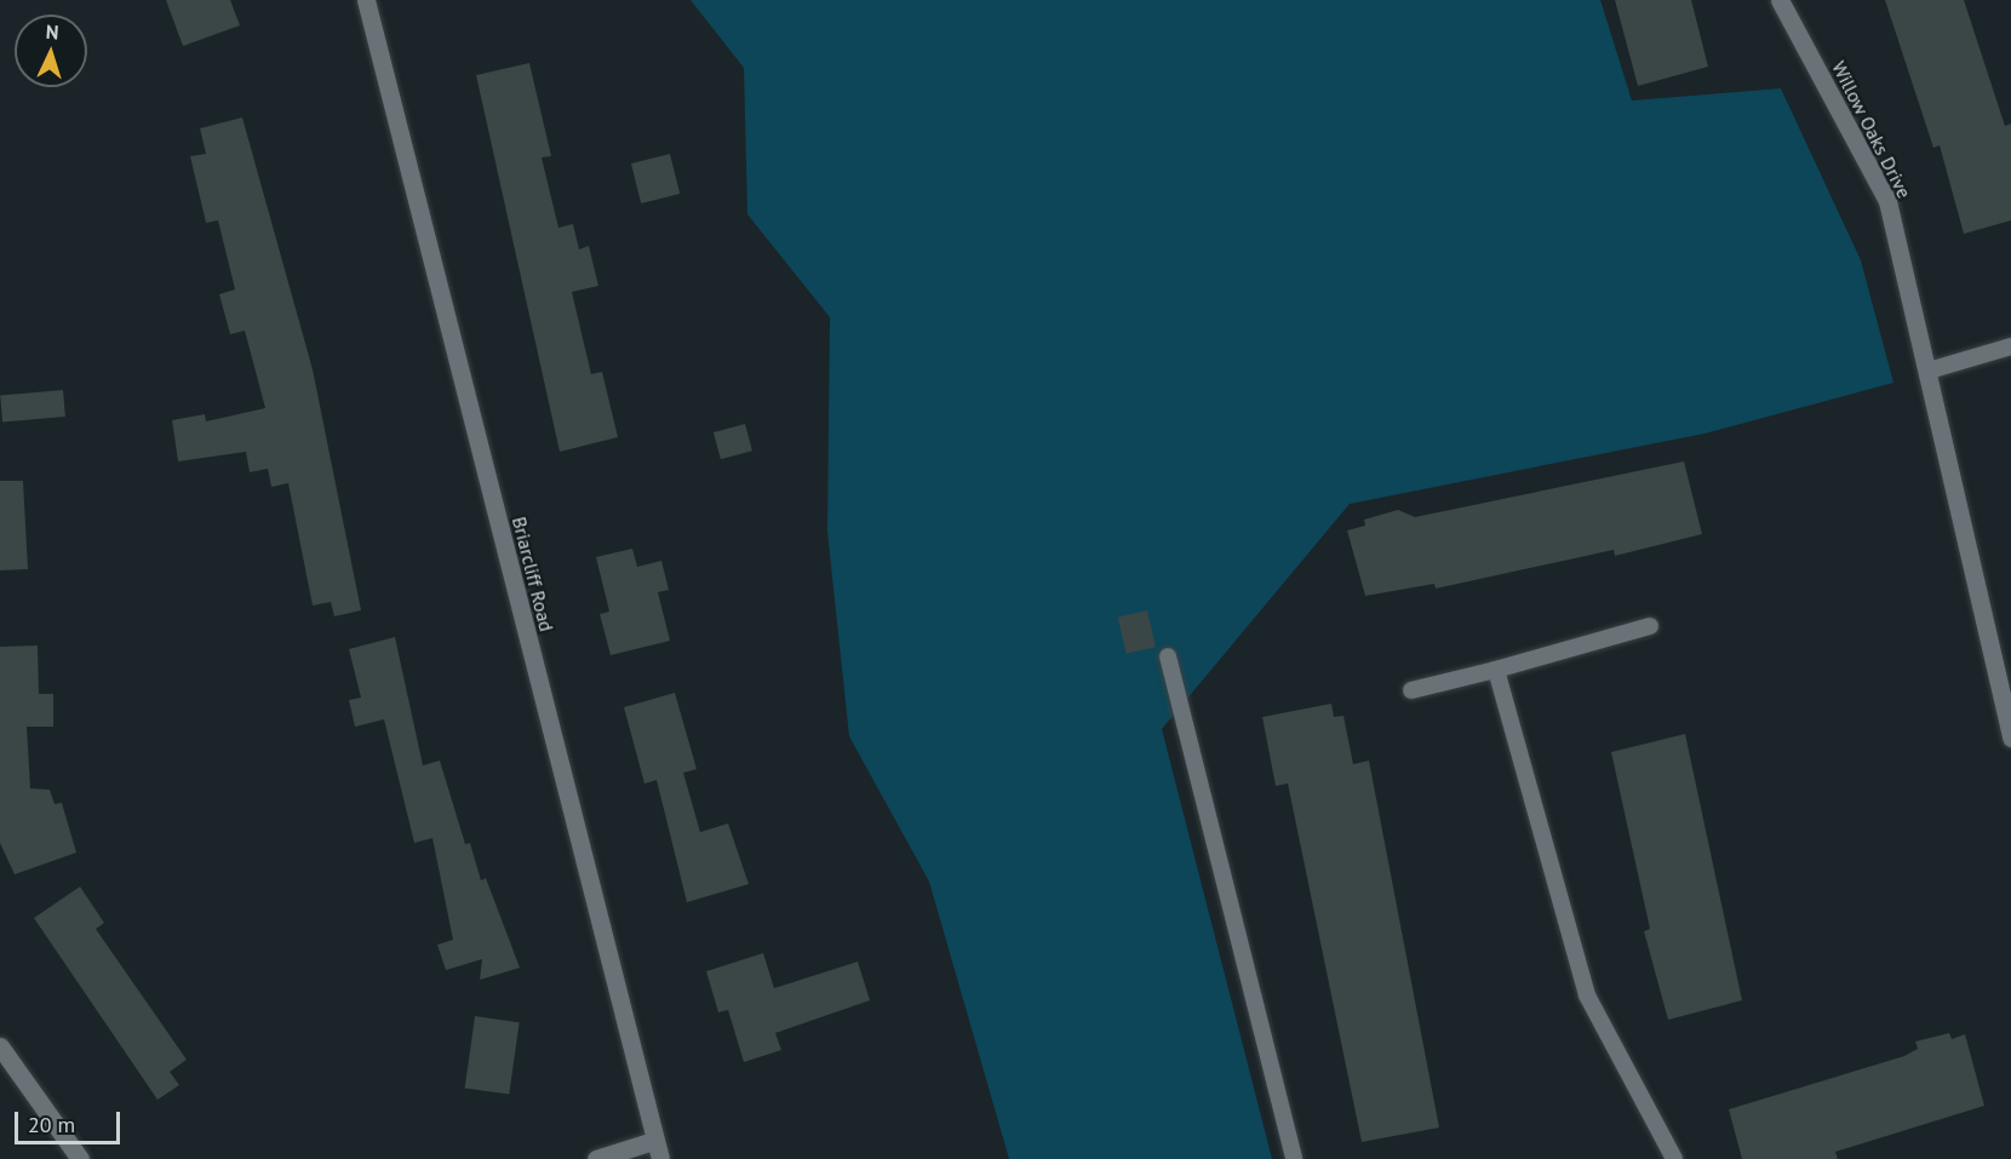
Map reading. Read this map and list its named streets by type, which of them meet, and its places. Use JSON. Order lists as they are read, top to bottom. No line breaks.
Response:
{"streets":{"street":["Willow Oaks Drive","Briarcliff Road"]},"scale_bar":"20 m","north":"top"}
